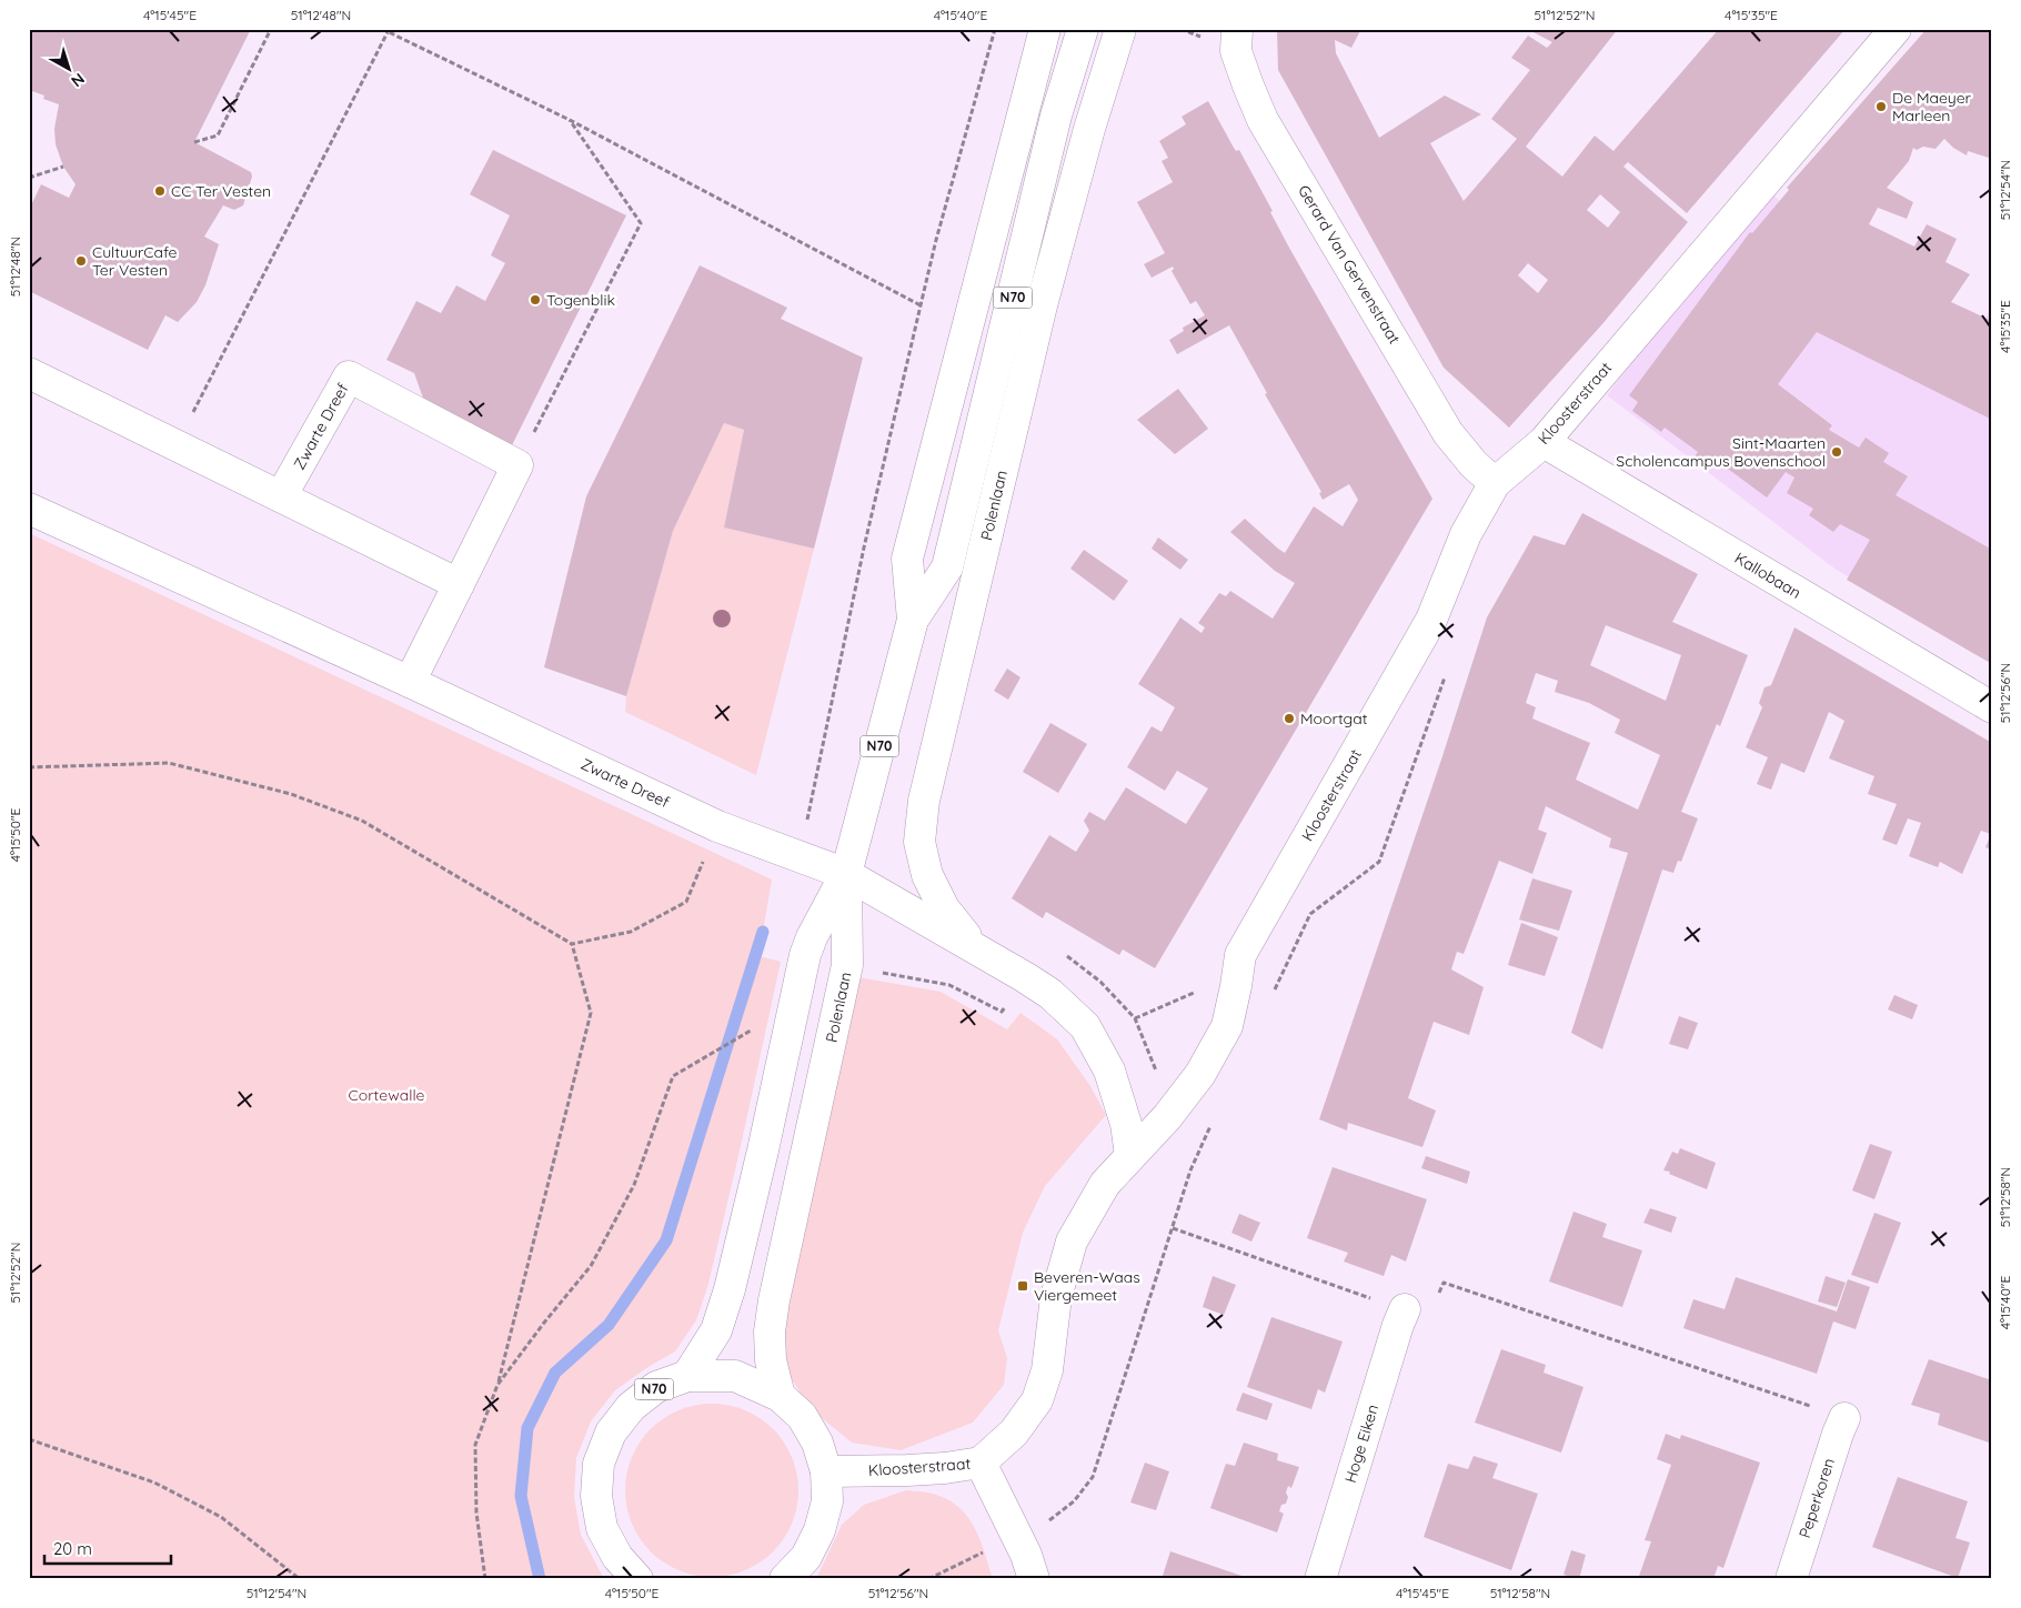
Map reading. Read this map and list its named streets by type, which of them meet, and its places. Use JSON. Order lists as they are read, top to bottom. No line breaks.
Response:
{"streets":{"street":["Gerard Van Gervenstraat","N70","Kloosterstraat","Zwarte Dreef","Polenlaan","Kallobaan","Hoge Eiken","Peperkoren"]},"crossings":[["Gerard Van Gervenstraat","Kloosterstraat"],["N70","Kloosterstraat"],["N70","Zwarte Dreef"],["N70","Polenlaan"],["Kloosterstraat","Kallobaan"],["Zwarte Dreef","Polenlaan"]],"parks":["Cortewalle"],"places":{"other":["De Maeyer Marleen","CC Ter Vesten","CultuurCafe Ter Vesten","Togenblik","Sint-Maarten Scholencampus Bovenschool","Moortgat"],"transit":["Beveren-Waas Viergemeet"]},"scale_bar":"20 m","north":"bottom right","coordinates":["4°15'45\"E","51°12'48\"N","4°15'40\"E","51°12'52\"N","4°15'35\"E","51°12'54\"N","51°12'56\"N","4°15'50\"E","51°12'58\"N"]}
